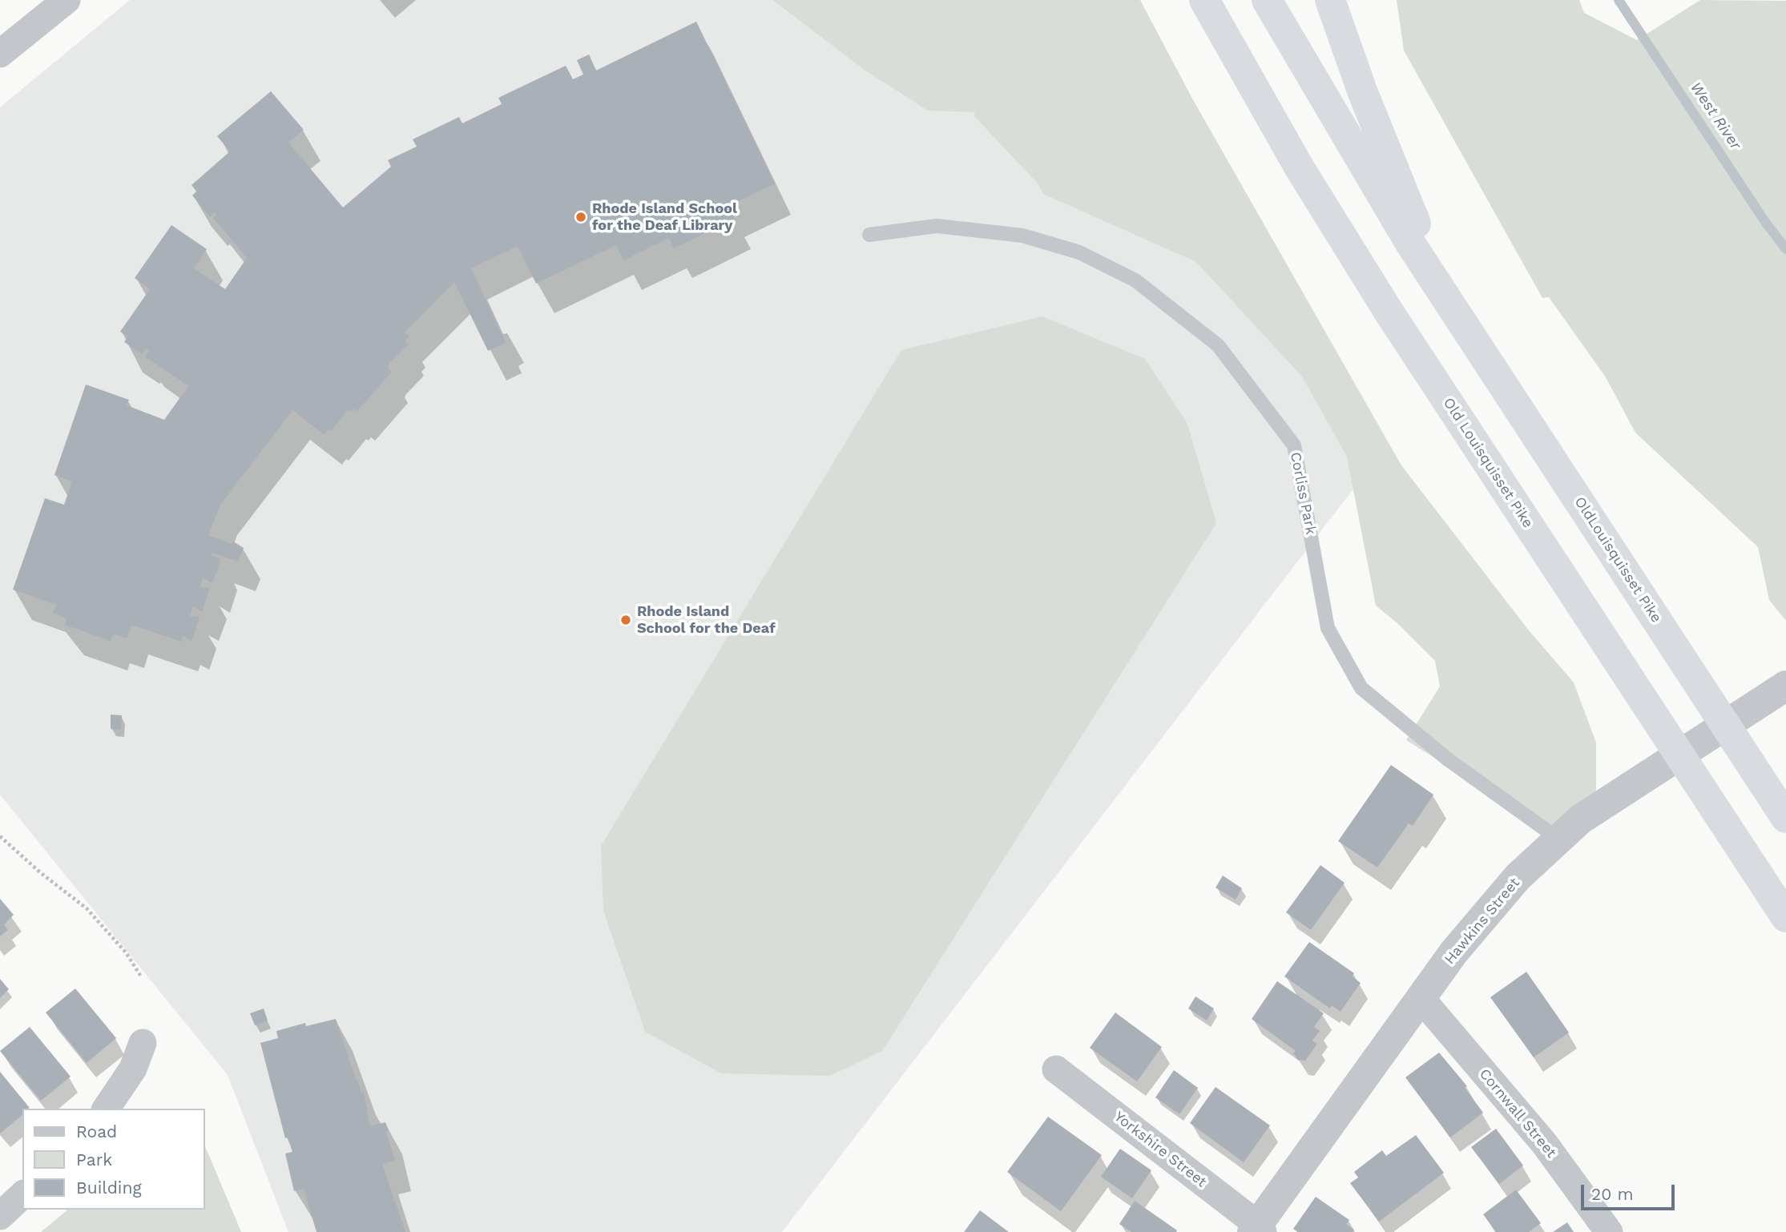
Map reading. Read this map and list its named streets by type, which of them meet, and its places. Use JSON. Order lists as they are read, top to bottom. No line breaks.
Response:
{"streets":{"highway":["Old Louisquisset Pike","OldLouisquisset Pike"],"street":["Hawkins Street","Cornwall Street","Yorkshire Street"],"lane":["Corliss Park"]},"crossings":[["Corliss Park","Hawkins Street"],["Hawkins Street","Cornwall Street"],["Hawkins Street","Yorkshire Street"]],"water":["West River"],"places":["Rhode Island School for the Deaf Library","Rhode Island School for the Deaf"],"legend":["Road","Park","Building"],"scale_bar":"20 m"}
